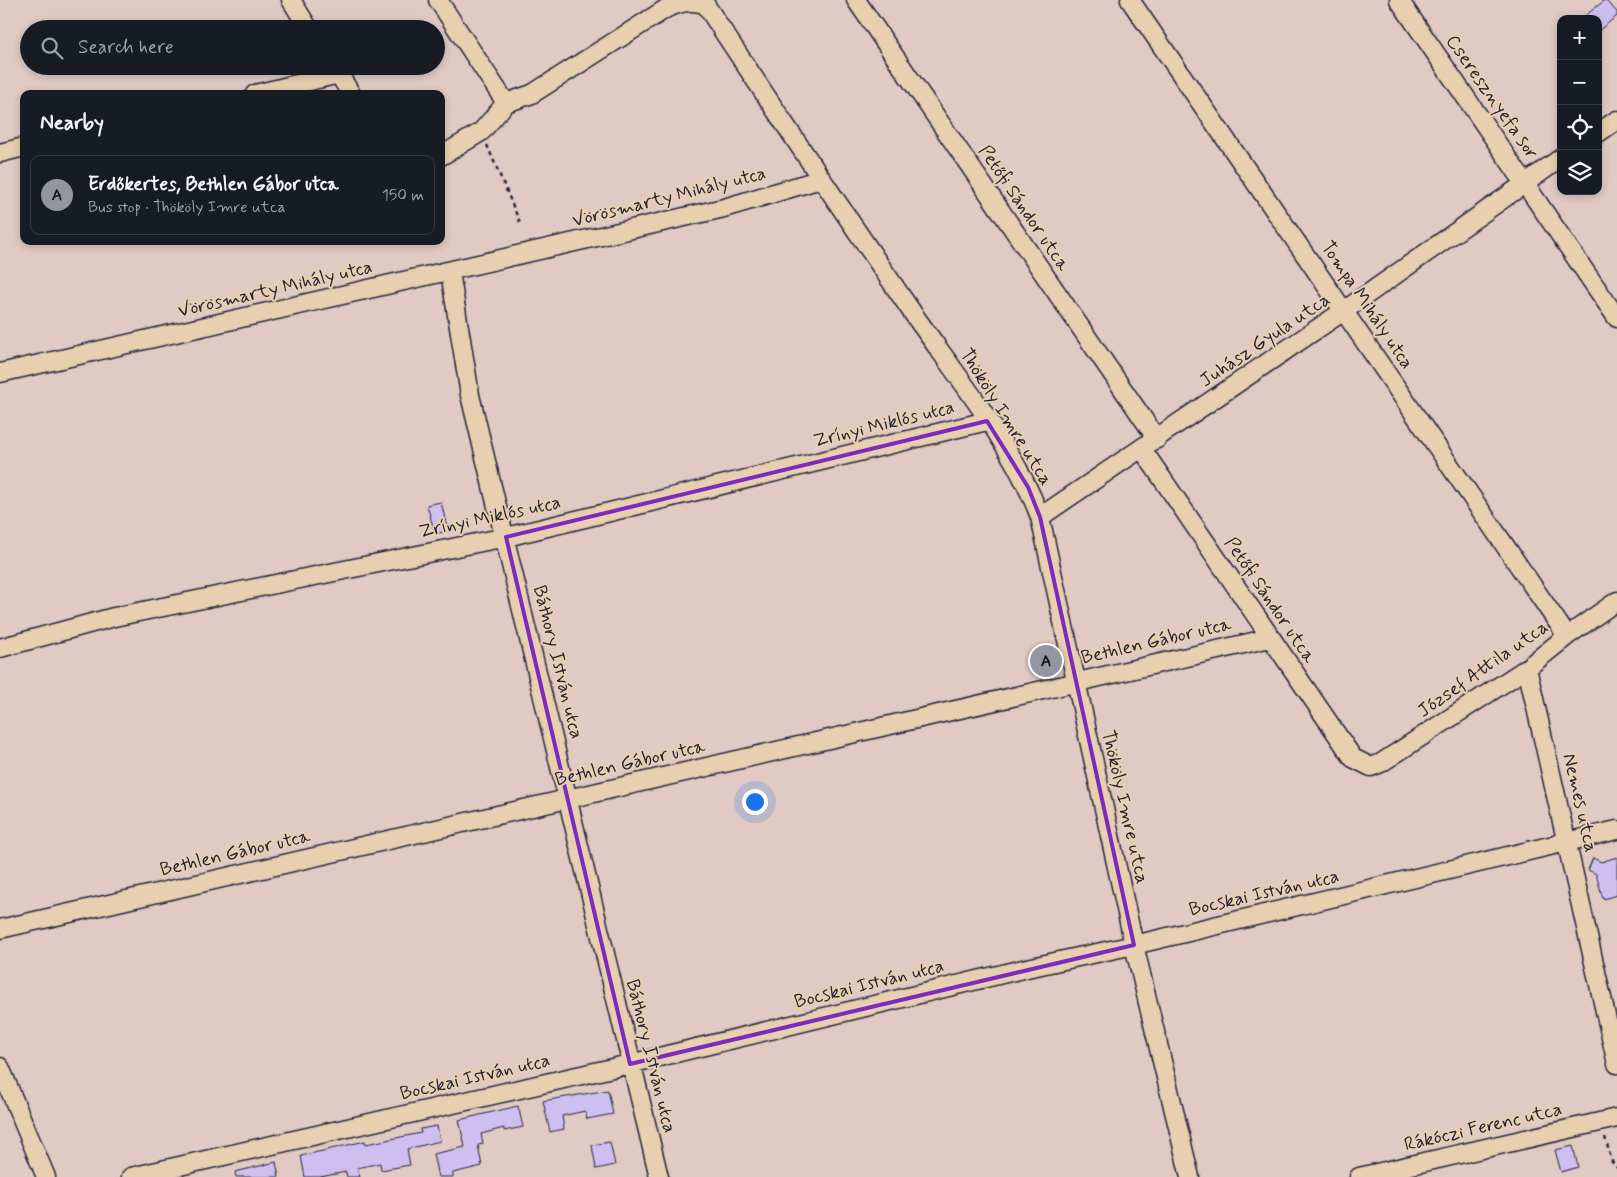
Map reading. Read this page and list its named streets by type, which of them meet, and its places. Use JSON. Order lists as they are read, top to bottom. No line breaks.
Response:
{"streets":{"street":["Cseresznyefa sor","Vörösmarty Mihály utca","Petőfi Sándor utca","Tompa Mihály utca","Juhász Gyula utca","Thököly Imre utca","Zrínyi Miklós utca","Bethlen Gábor utca","Báthory István utca","József Attila utca","Nemes utca","Bocskai István utca","Rákóczi Ferenc utca"]},"crossings":[["Cseresznyefa sor","Juhász Gyula utca"],["Vörösmarty Mihály utca","Thököly Imre utca"],["Vörösmarty Mihály utca","Báthory István utca"],["Petőfi Sándor utca","Juhász Gyula utca"],["Petőfi Sándor utca","Bethlen Gábor utca"],["Petőfi Sándor utca","József Attila utca"],["Tompa Mihály utca","Juhász Gyula utca"],["Tompa Mihály utca","József Attila utca"],["Juhász Gyula utca","Thököly Imre utca"],["Thököly Imre utca","Zrínyi Miklós utca"],["Thököly Imre utca","Bethlen Gábor utca"],["Thököly Imre utca","Bocskai István utca"],["Zrínyi Miklós utca","Báthory István utca"],["Bethlen Gábor utca","Báthory István utca"],["Báthory István utca","Bocskai István utca"],["József Attila utca","Nemes utca"],["Nemes utca","Bocskai István utca"]],"page":{"map_buttons":["+","−"],"search":"Search here","heading":"Nearby","list":[{"mark":"A","name":"Erdőkertes, Bethlen Gábor utca","note":"Bus stop · Thököly Imre utca","value":"150 m"}],"pins":"A"}}
